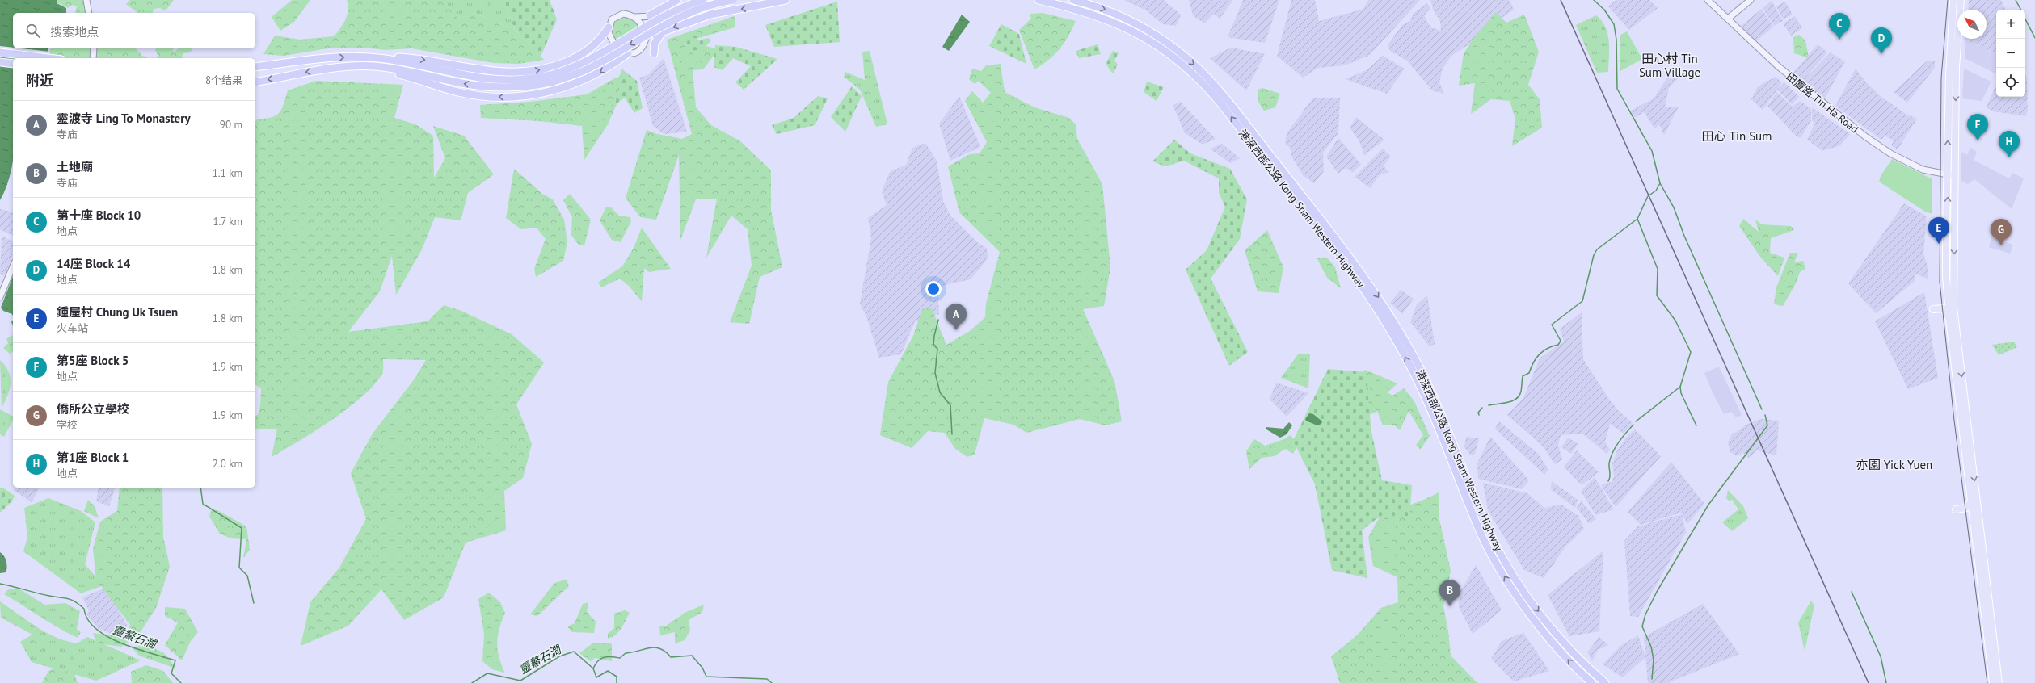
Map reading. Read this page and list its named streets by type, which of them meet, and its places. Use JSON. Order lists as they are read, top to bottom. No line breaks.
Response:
{"streets":{"highway":["港深西部公路 Kong Sham Western Highway"],"street":["田廈路 Tin Ha Road"]},"districts":["田心村 Tin Sum Village","田心 Tin Sum","亦園 Yick Yuen"],"water":["靈鰲石澗"],"north":"top left","page":{"map_buttons":["+","−"],"pins":["C","D","F","H","E","G","A","B"],"search":"搜索地点","heading":["附近","8个结果"],"list":[{"mark":"A","name":"靈渡寺 Ling To Monastery","note":"寺庙","value":"90 m"},{"mark":"B","name":"土地廟","note":"寺庙","value":"1.1 km"},{"mark":"C","name":"第十座 Block 10","note":"地点","value":"1.7 km"},{"mark":"D","name":"14座 Block 14","note":"地点","value":"1.8 km"},{"mark":"E","name":"鍾屋村 Chung Uk Tsuen","note":"火车站","value":"1.8 km"},{"mark":"F","name":"第5座 Block 5","note":"地点","value":"1.9 km"},{"mark":"G","name":"僑所公立學校","note":"学校","value":"1.9 km"},{"mark":"H","name":"第1座 Block 1","note":"地点","value":"2.0 km"}]}}
